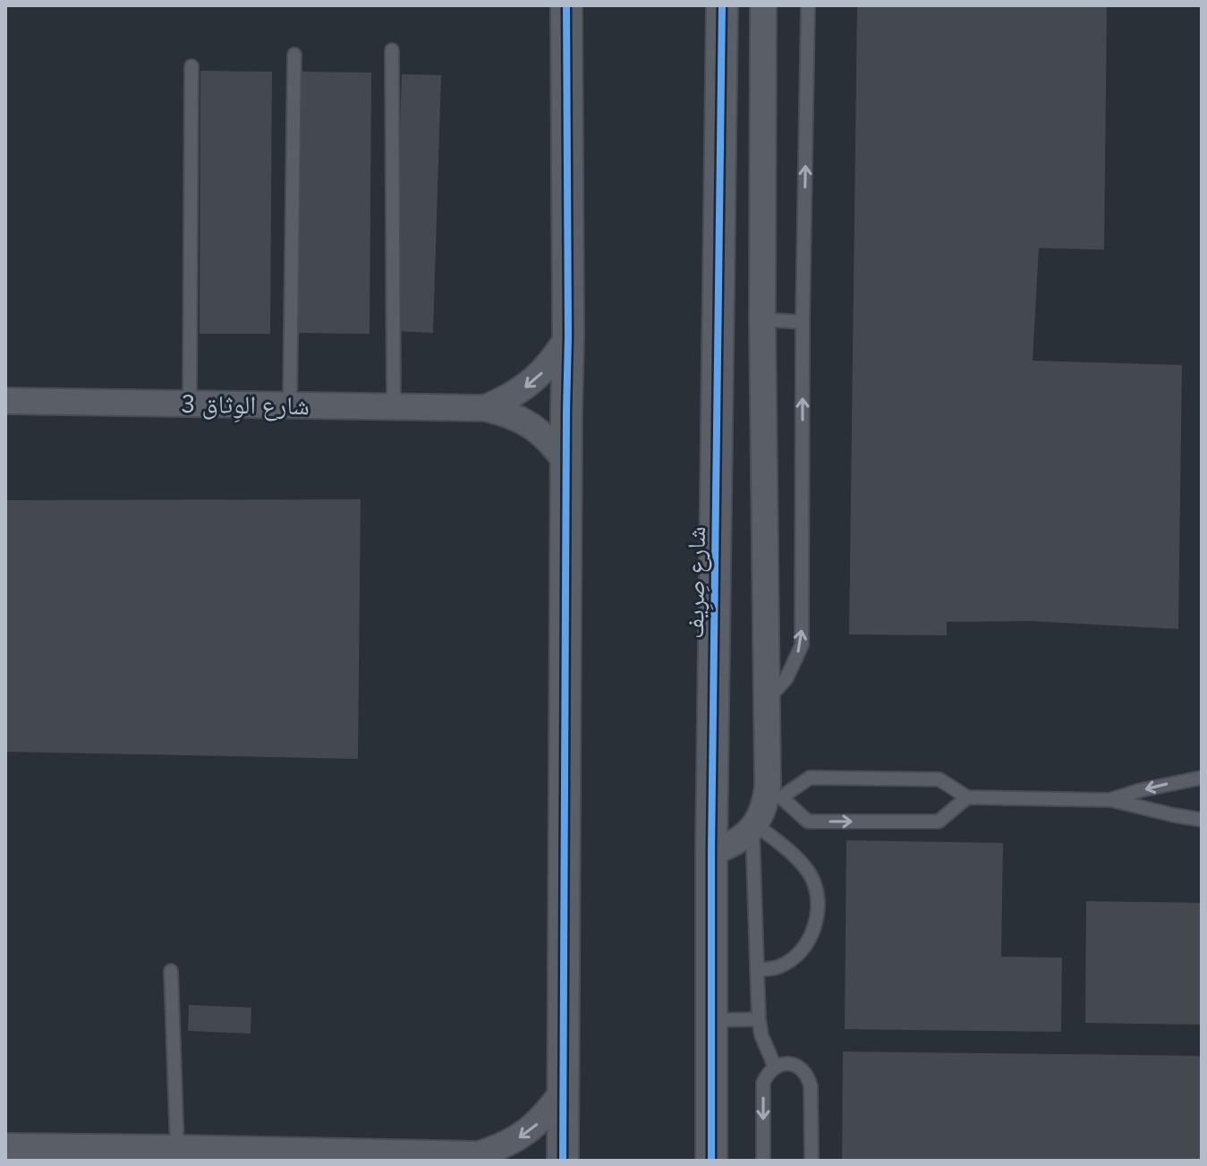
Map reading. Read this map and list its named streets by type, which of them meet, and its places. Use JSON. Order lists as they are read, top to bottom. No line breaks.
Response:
{"streets":{"street":["شارع الوِثاق 3","شارع صِرِيف"]}}
